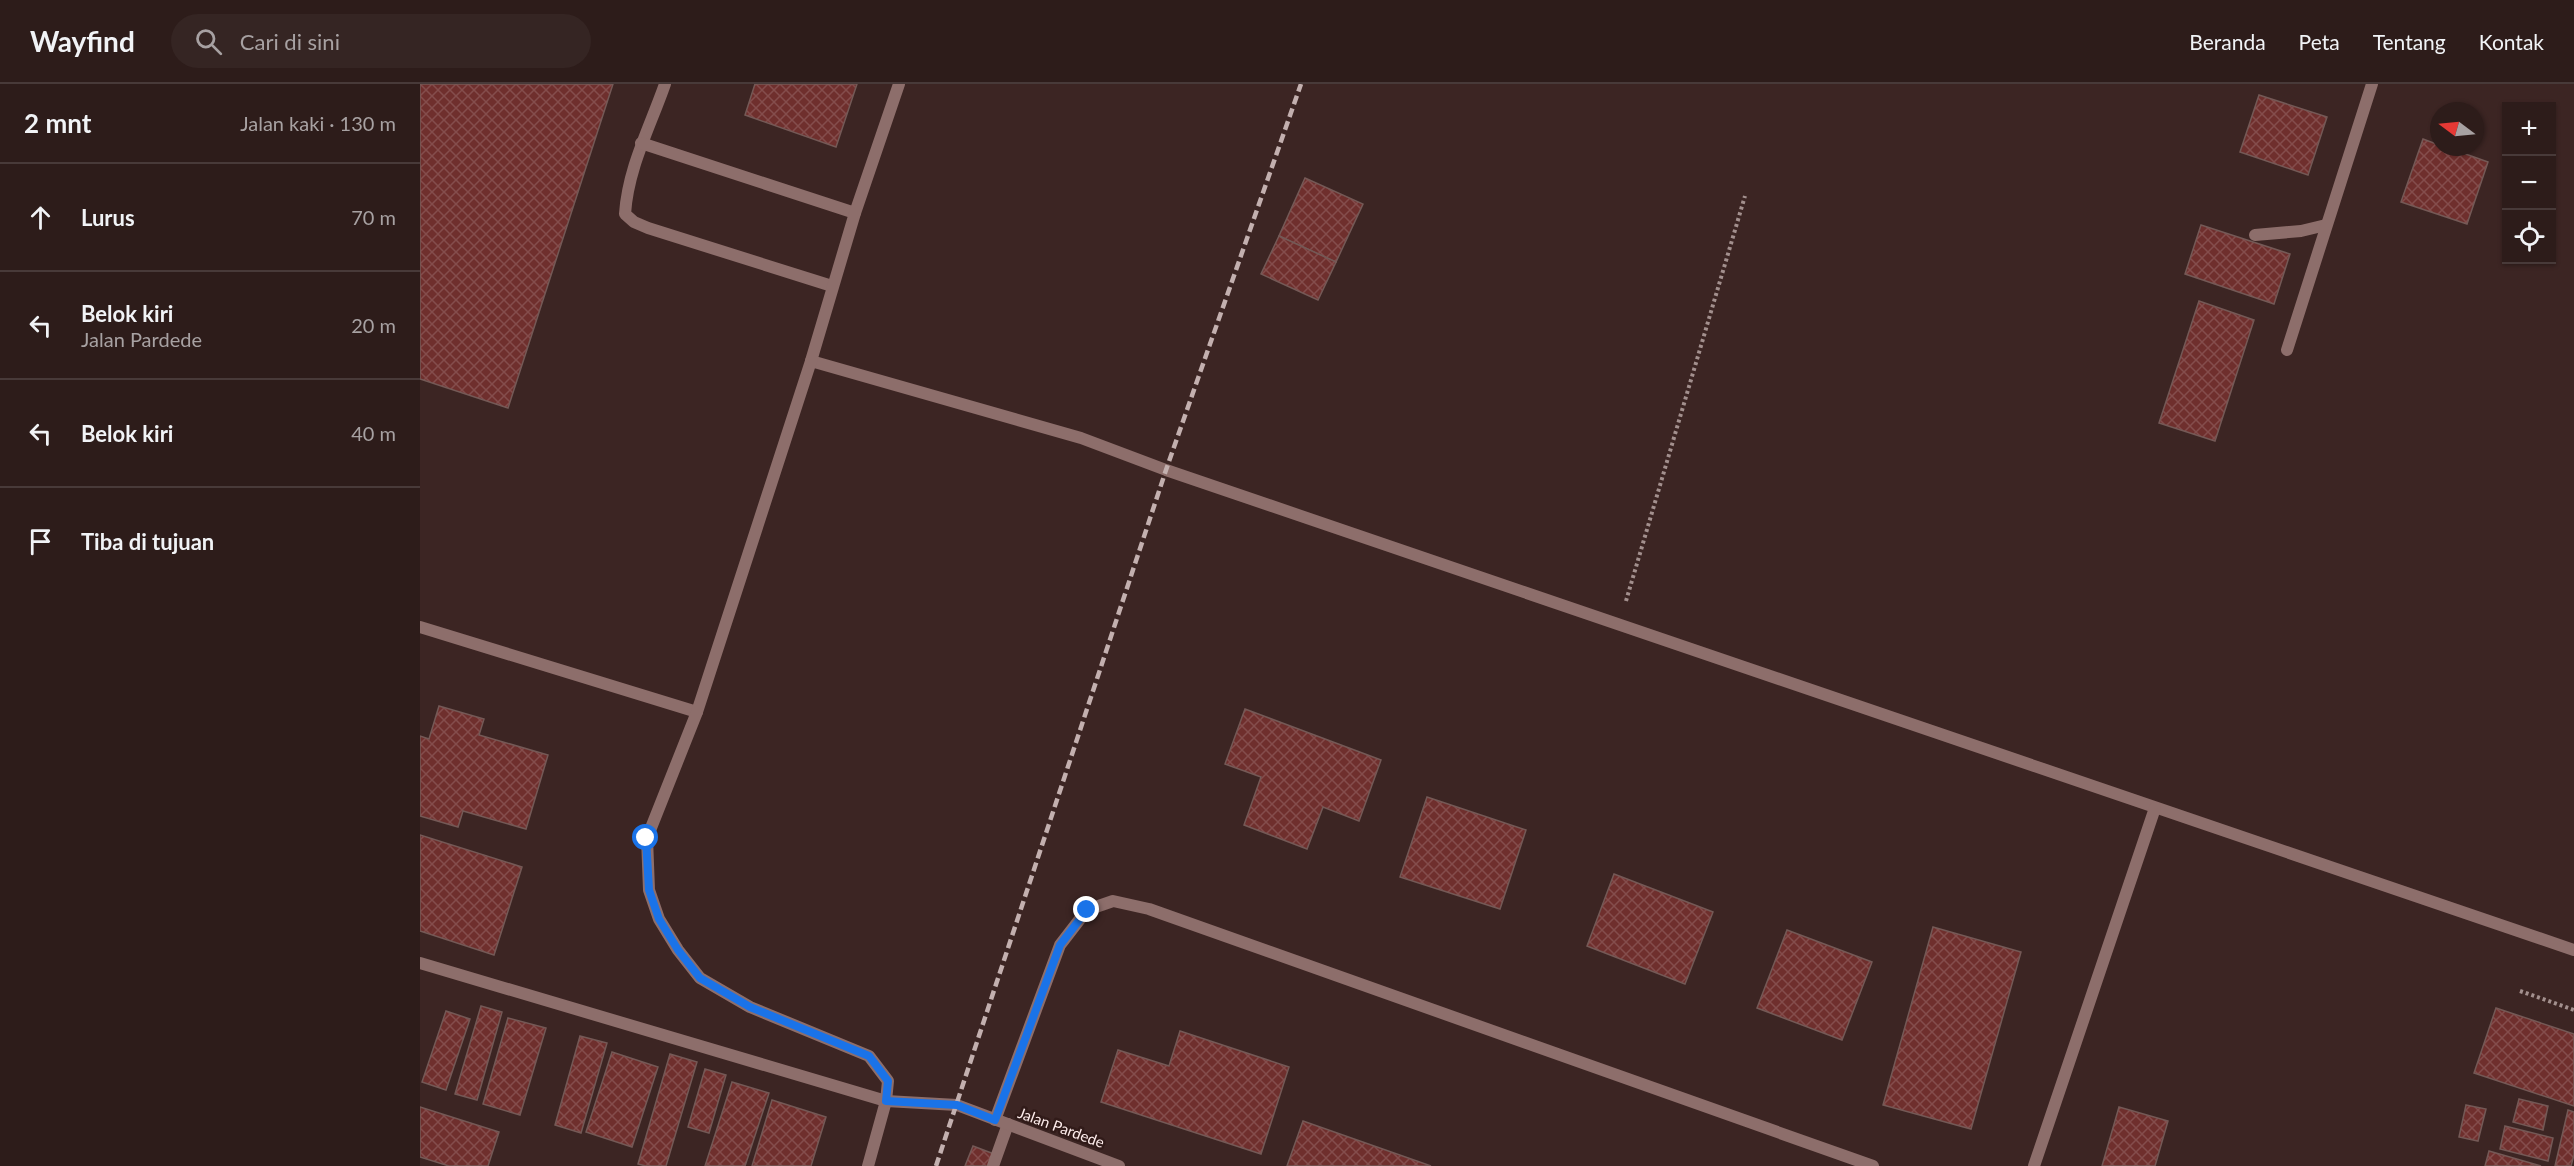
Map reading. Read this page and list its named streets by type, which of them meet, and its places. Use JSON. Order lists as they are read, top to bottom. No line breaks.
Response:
{"streets":{"street":["Jalan Pardede"]},"north":"left","page":{"header":"Wayfind","search":"Cari di sini","nav":["Beranda","Peta","Tentang","Kontak"],"heading":["2 mnt","Jalan kaki · 130 m"],"map_buttons":["+","−"],"list":[["Lurus","70 m"],["Belok kiri","Jalan Pardede","20 m"],["Belok kiri","40 m"],"Tiba di tujuan"]}}
